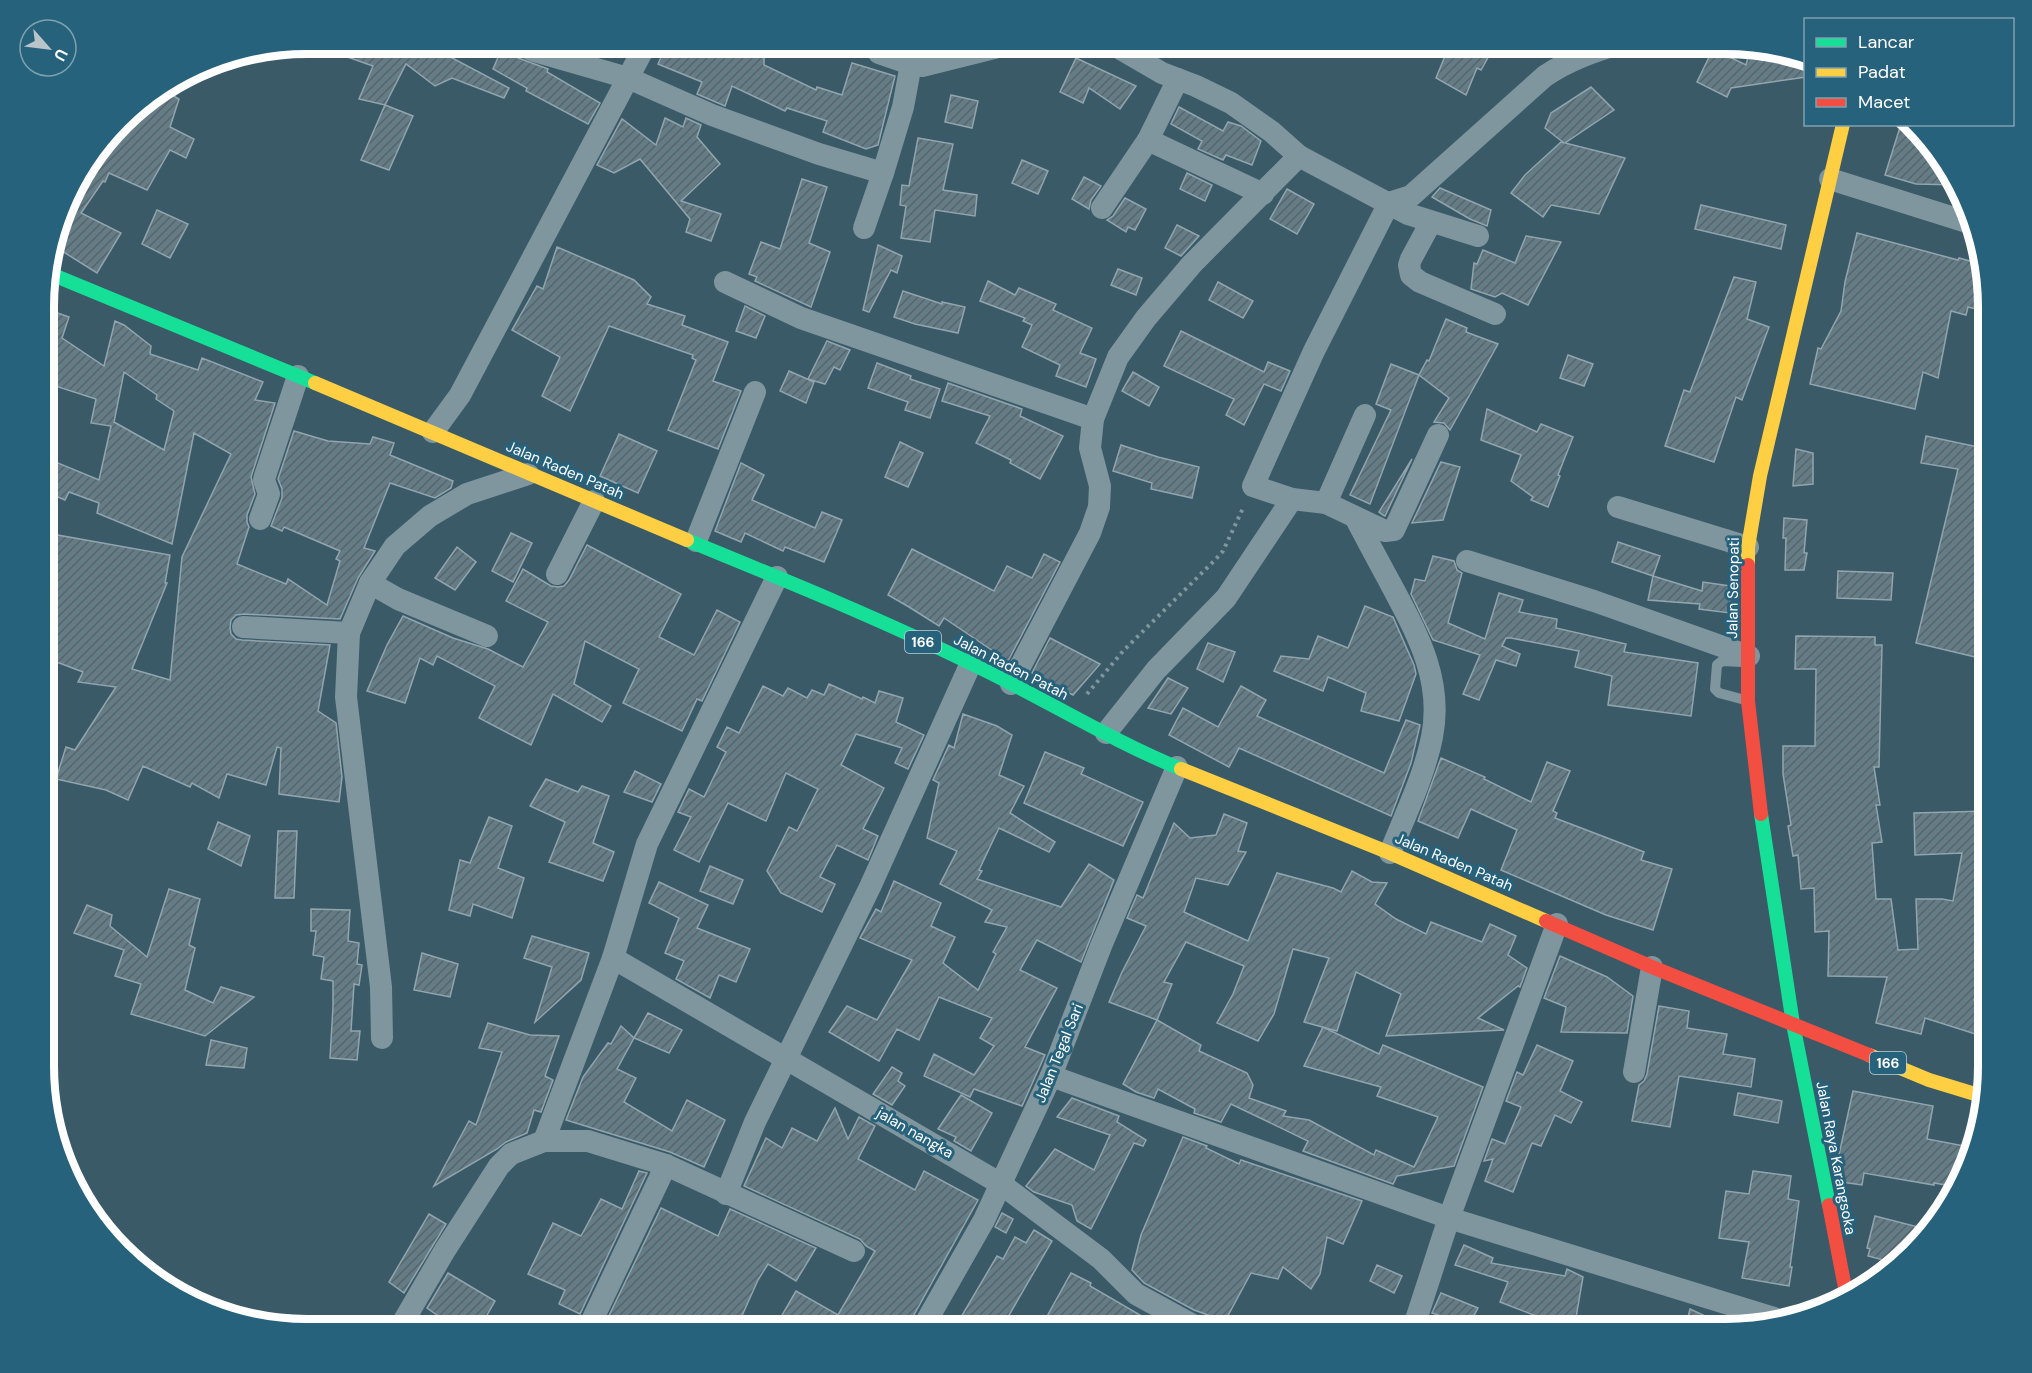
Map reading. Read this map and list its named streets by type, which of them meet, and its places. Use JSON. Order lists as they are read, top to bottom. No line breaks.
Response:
{"streets":{"main road":["Jalan Raden Patah","Jalan Senopati","166","Jalan Raya Karangsoka"],"street":["Jalan Tegal Sari","jalan nangka"]},"crossings":[["Jalan Raden Patah","Jalan Senopati"],["Jalan Raden Patah","166"],["Jalan Raden Patah","Jalan Tegal Sari"],["Jalan Raden Patah","Jalan Raya Karangsoka"],["Jalan Senopati","166"],["Jalan Senopati","Jalan Raya Karangsoka"],["166","Jalan Raya Karangsoka"],["Jalan Tegal Sari","jalan nangka"]],"legend":["Lancar","Padat","Macet"],"north":"bottom right"}
